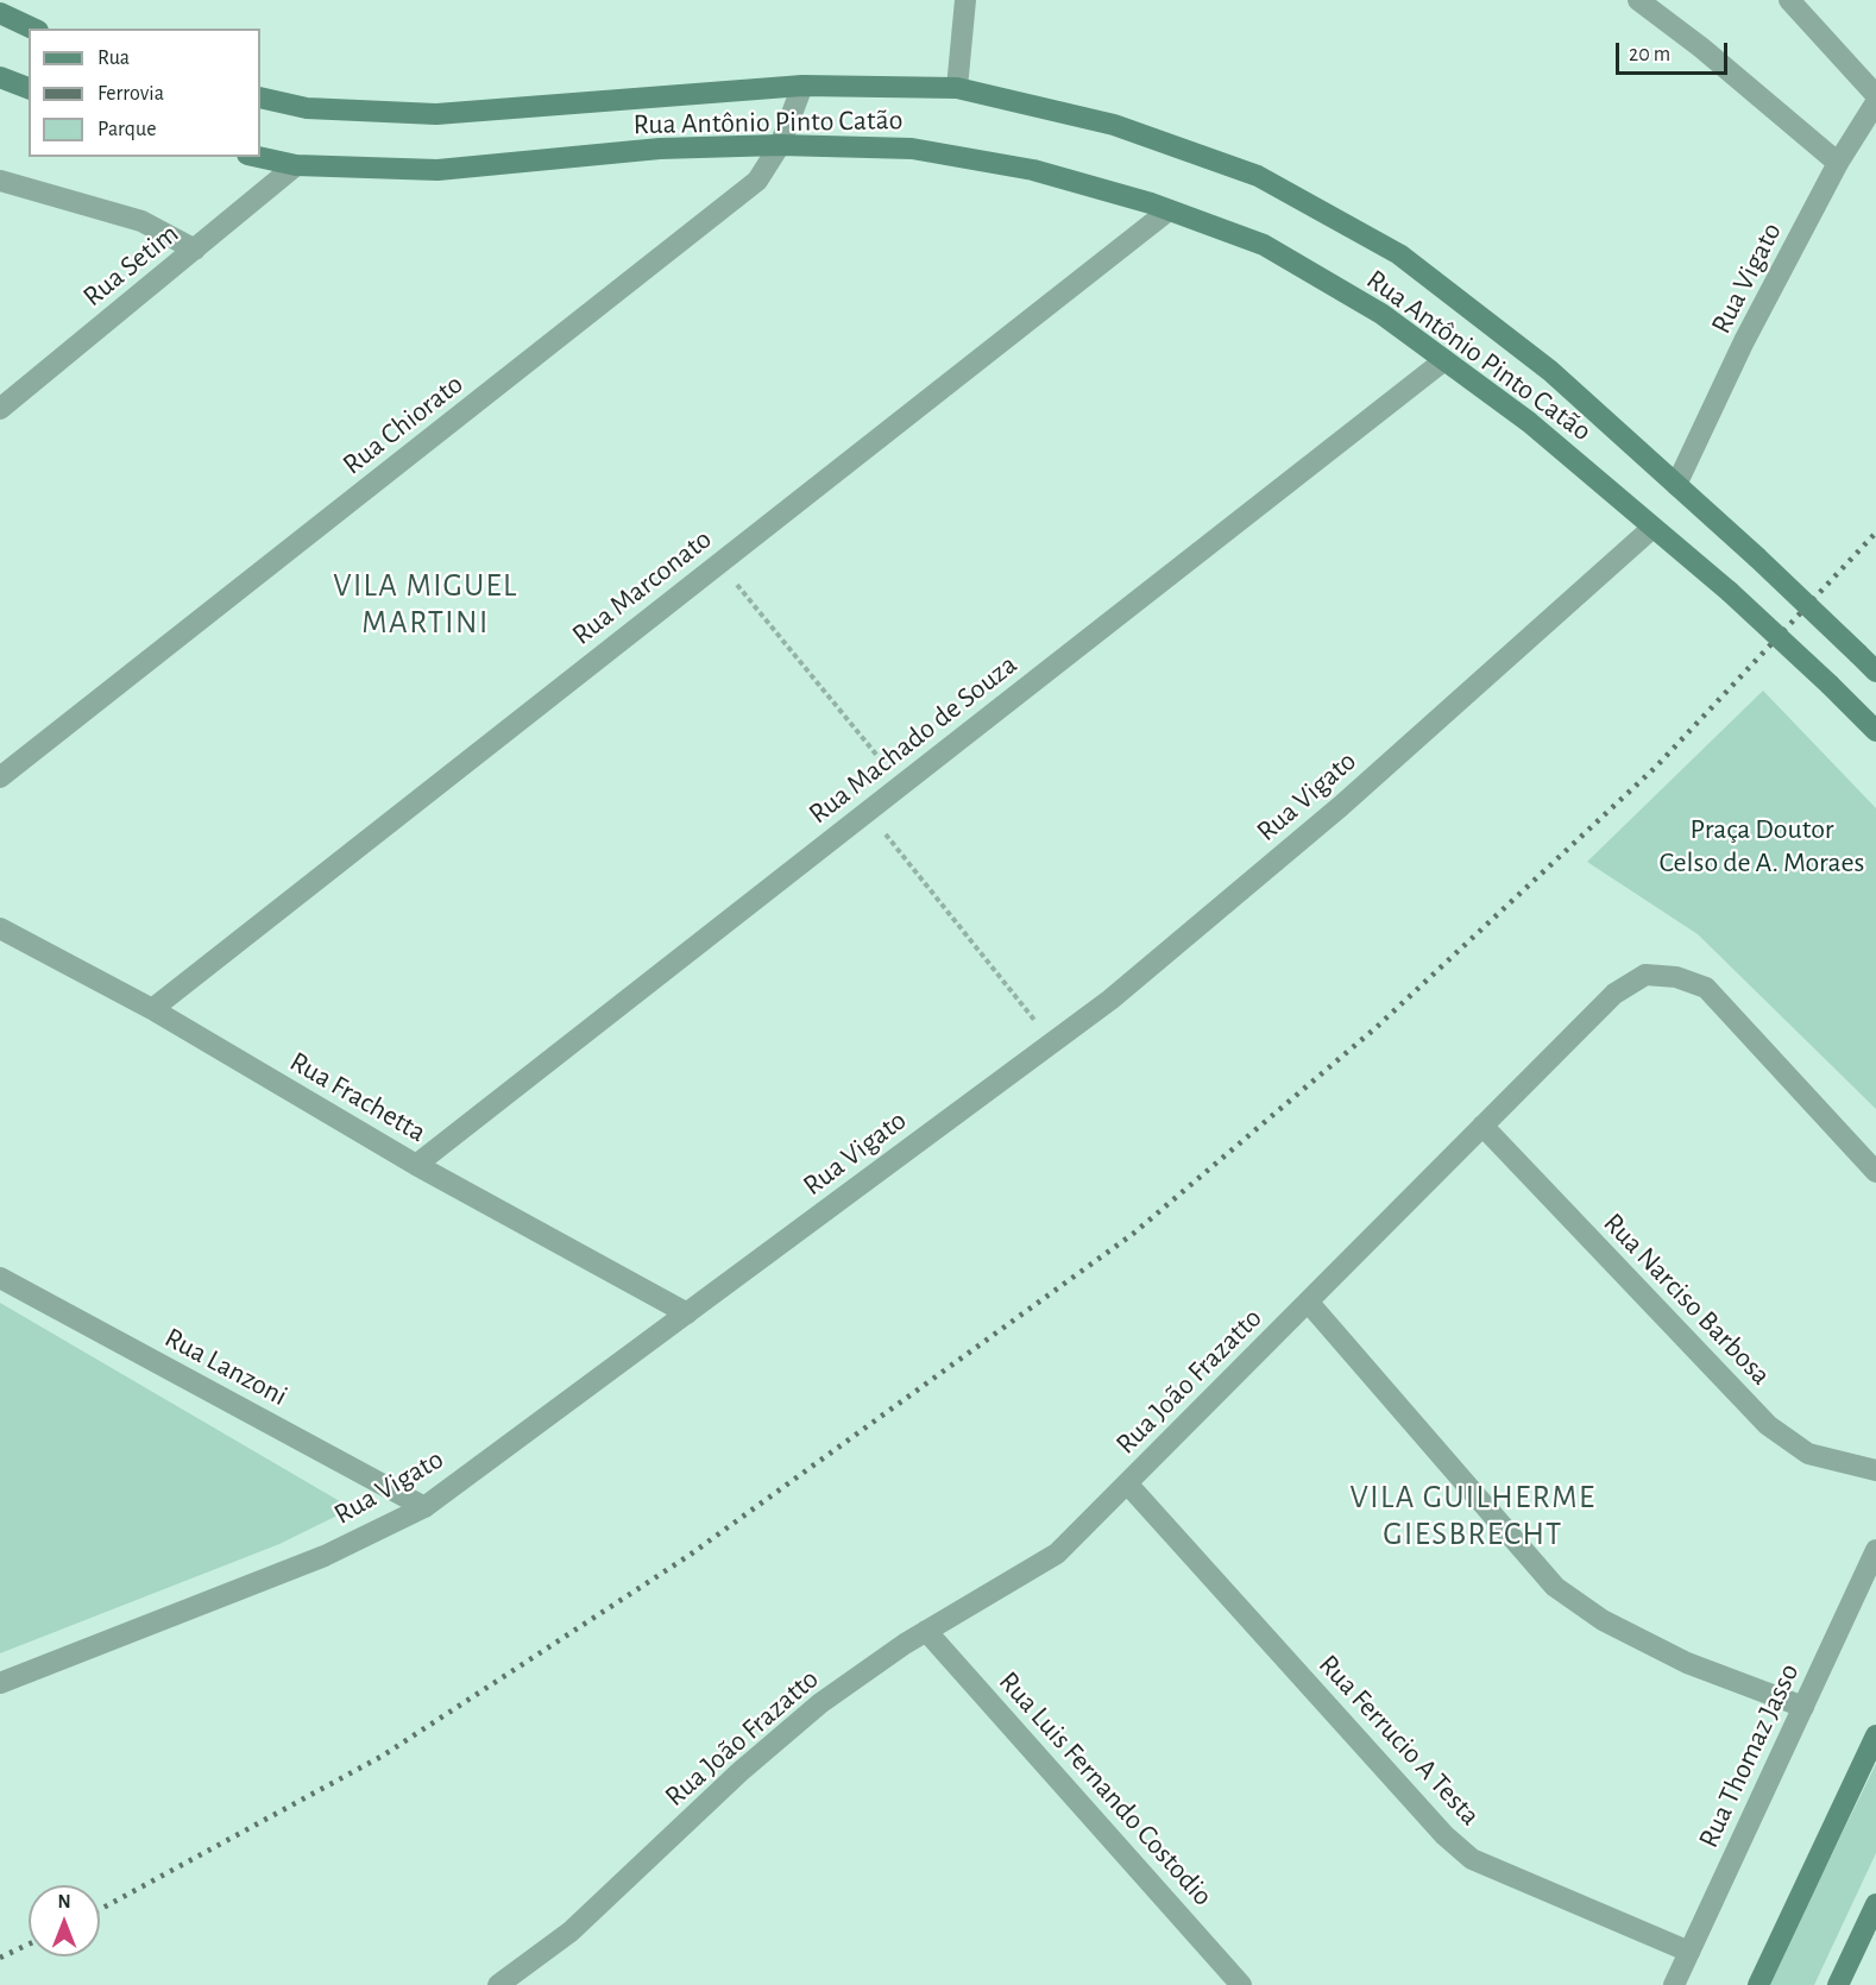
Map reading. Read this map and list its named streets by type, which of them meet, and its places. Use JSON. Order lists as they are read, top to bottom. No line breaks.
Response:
{"streets":{"main road":["Rua Antônio Pinto Catão"],"street":["Rua Setim","Rua Vigato","Rua Chiorato","Rua Marconato","Rua Machado de Souza","Rua Frachetta","Rua Narciso Barbosa","Rua Lanzoni","Rua João Frazatto","Rua Ferrucio A Testa","Rua Thomaz Jasso","Rua Luis Fernando Costodio"]},"crossings":[["Rua Antônio Pinto Catão","Rua Setim"],["Rua Antônio Pinto Catão","Rua Vigato"],["Rua Antônio Pinto Catão","Rua Chiorato"],["Rua Antônio Pinto Catão","Rua Marconato"],["Rua Antônio Pinto Catão","Rua Machado de Souza"],["Rua Vigato","Rua Frachetta"],["Rua Vigato","Rua Lanzoni"],["Rua Marconato","Rua Frachetta"],["Rua Machado de Souza","Rua Frachetta"],["Rua Narciso Barbosa","Rua João Frazatto"],["Rua João Frazatto","Rua Ferrucio A Testa"],["Rua João Frazatto","Rua Luis Fernando Costodio"],["Rua Ferrucio A Testa","Rua Thomaz Jasso"]],"districts":["VILA MIGUEL MARTINI","VILA GUILHERME GIESBRECHT"],"parks":["Praça Doutor Celso de A. Moraes"],"legend":["Rua","Ferrovia","Parque"],"scale_bar":"20 m","north":"top"}
